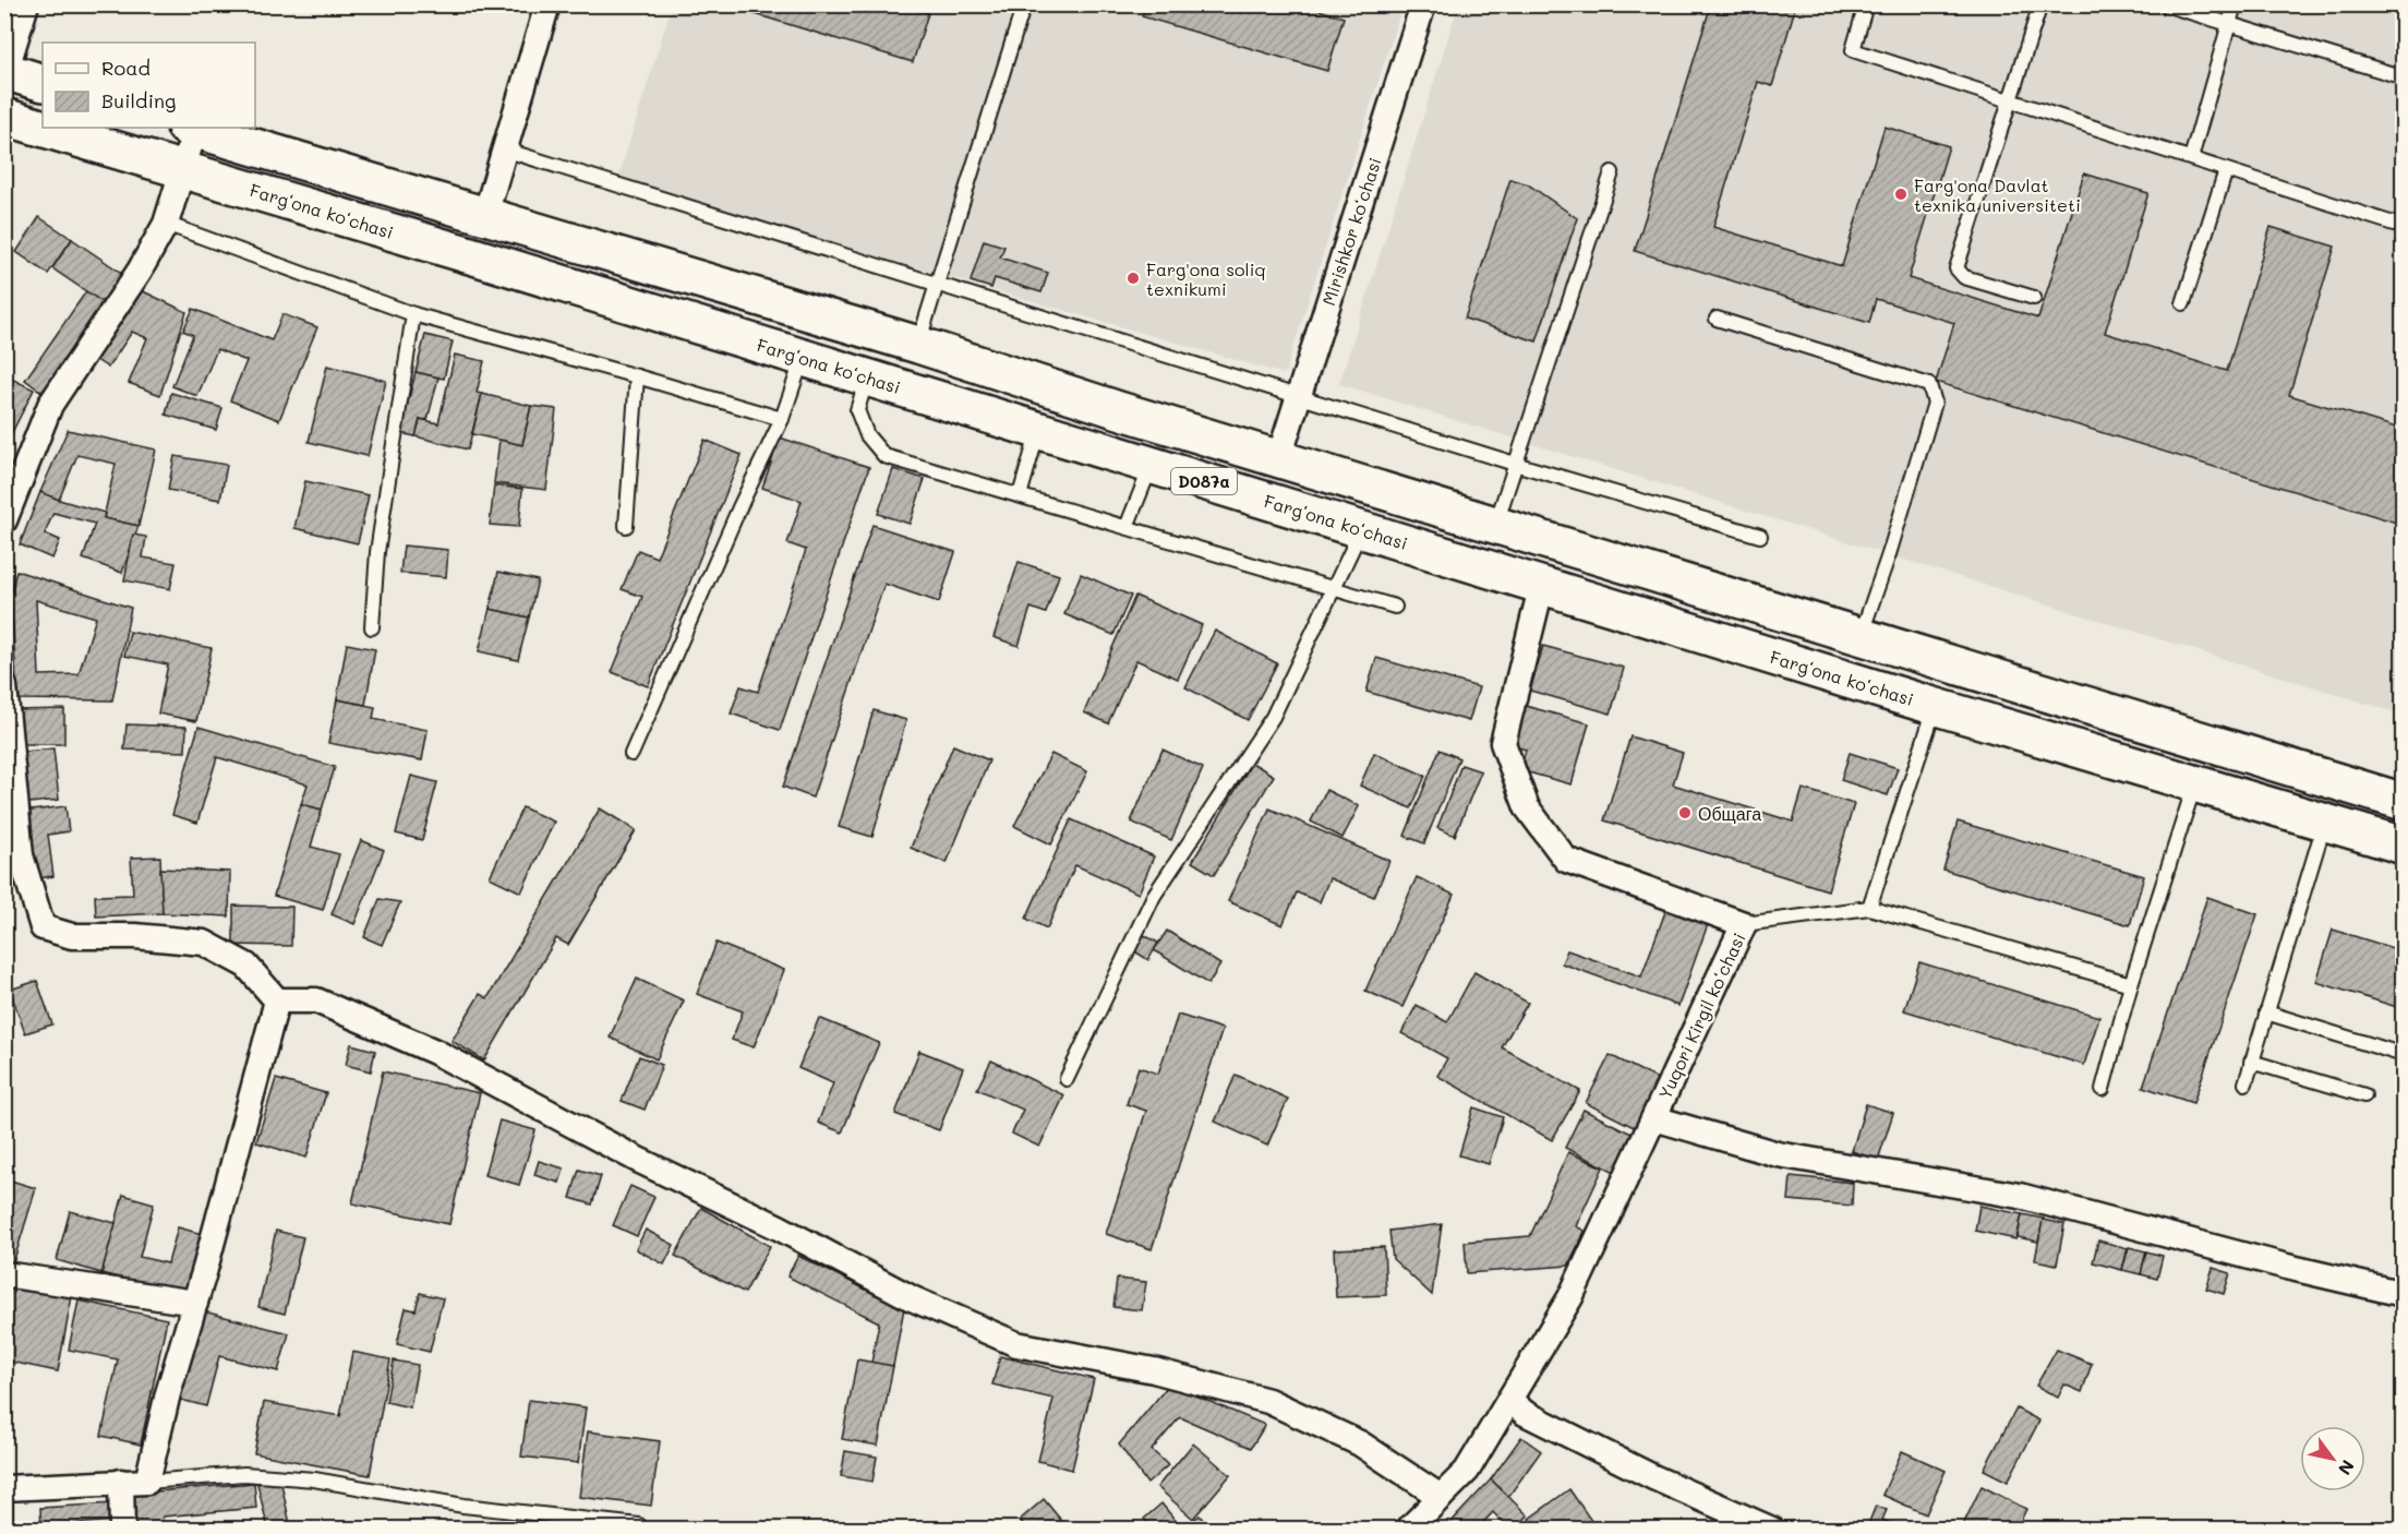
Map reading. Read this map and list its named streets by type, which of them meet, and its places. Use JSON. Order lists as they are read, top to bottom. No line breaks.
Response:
{"streets":{"main road":["Fargʻona koʻchasi","D087a"],"street":["Mirishkor koʻchasi","Yuqori Kirgil koʻchasi"]},"crossings":[["Fargʻona koʻchasi","Yuqori Kirgil koʻchasi"],["Mirishkor koʻchasi","D087a"]],"places":["Farg'ona Davlat texnika universiteti","Farg'ona soliq texnikumi","Общага"],"legend":["Road","Building"],"north":"bottom right"}
